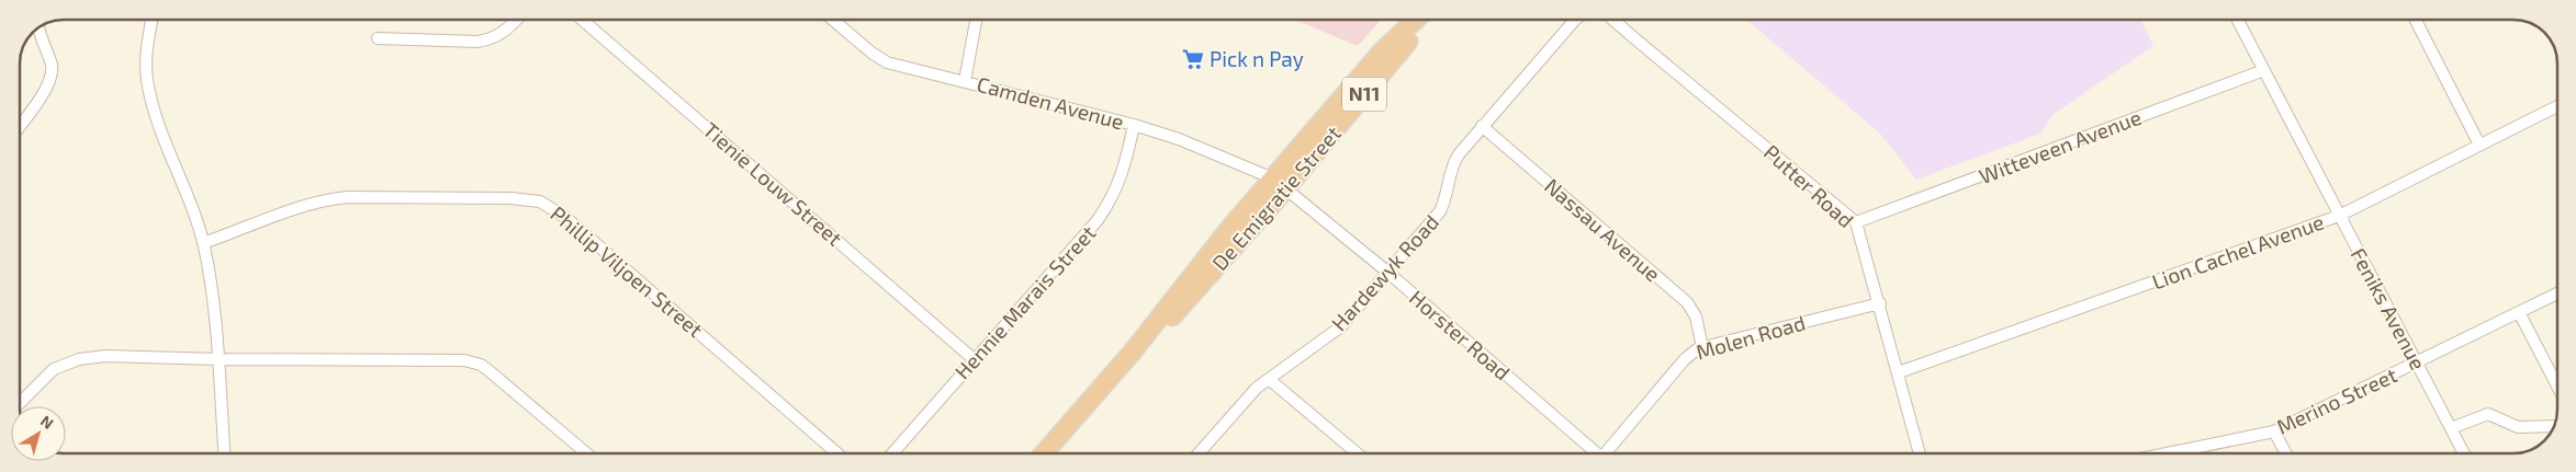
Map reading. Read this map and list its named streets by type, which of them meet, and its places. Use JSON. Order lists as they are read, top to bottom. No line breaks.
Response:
{"streets":{"highway":["N11","De Emigratie Street"],"street":["Camden Avenue","Witteveen Avenue","Tienie Louw Street","Putter Road","Nassau Avenue","Lion Cachel Avenue","Phillip Viljoen Street","Hardewyk Road","Hennie Marais Street","Feniks Avenue","Horster Road","Molen Road","Merino Street"]},"crossings":[["Camden Avenue","De Emigratie Street"],["Camden Avenue","Hennie Marais Street"],["Camden Avenue","Horster Road"],["Witteveen Avenue","Putter Road"],["Witteveen Avenue","Feniks Avenue"],["Tienie Louw Street","Hennie Marais Street"],["Putter Road","Lion Cachel Avenue"],["Putter Road","Molen Road"],["De Emigratie Street","Horster Road"],["Nassau Avenue","Hardewyk Road"],["Nassau Avenue","Molen Road"],["Lion Cachel Avenue","Feniks Avenue"],["Hardewyk Road","Horster Road"],["Feniks Avenue","Merino Street"]],"places":{"supermarket":["Pick n Pay"]},"north":"top right"}
